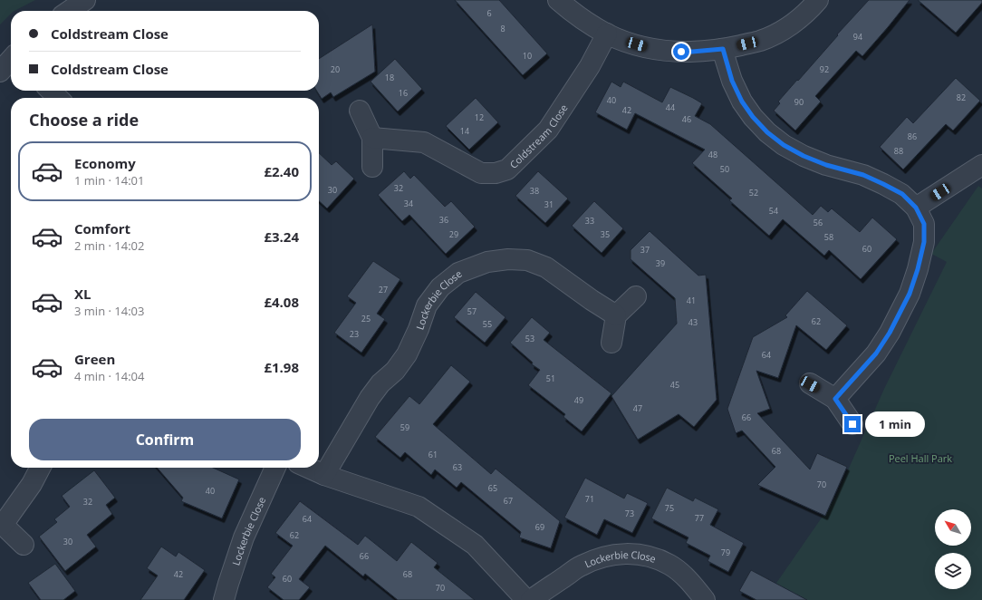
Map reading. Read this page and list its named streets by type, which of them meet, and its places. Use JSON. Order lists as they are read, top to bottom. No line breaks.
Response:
{"streets":{"street":["Coldstream Close","Lockerbie Close"]},"parks":["Peel Hall Park"],"house_numbers":["6","8","94","10","20","92","18","16","82","40","90","44","42","12","46","14","86","88","48","50","32","30","38","52","34","31","54","36","33","56","29","35","58","60","37","39","27","41","57","25","62","43","55","23","53","64","51","45","49","47","66","59","68","61","63","70","65","40","71","67","32","75","73","77","64","69","62","30","79","66","42","68","60","70"],"north":"top left","page":{"banner":["Coldstream Close","Coldstream Close"],"heading":"Choose a ride","list":[{"name":"Economy","note":"1 min · 14:01","value":"£2.40"},{"name":"Comfort","note":"2 min · 14:02","value":"£3.24"},{"name":"XL","note":"3 min · 14:03","value":"£4.08"},{"name":"Green","note":"4 min · 14:04","value":"£1.98"}],"bubble":"1 min","buttons":"Confirm"}}
